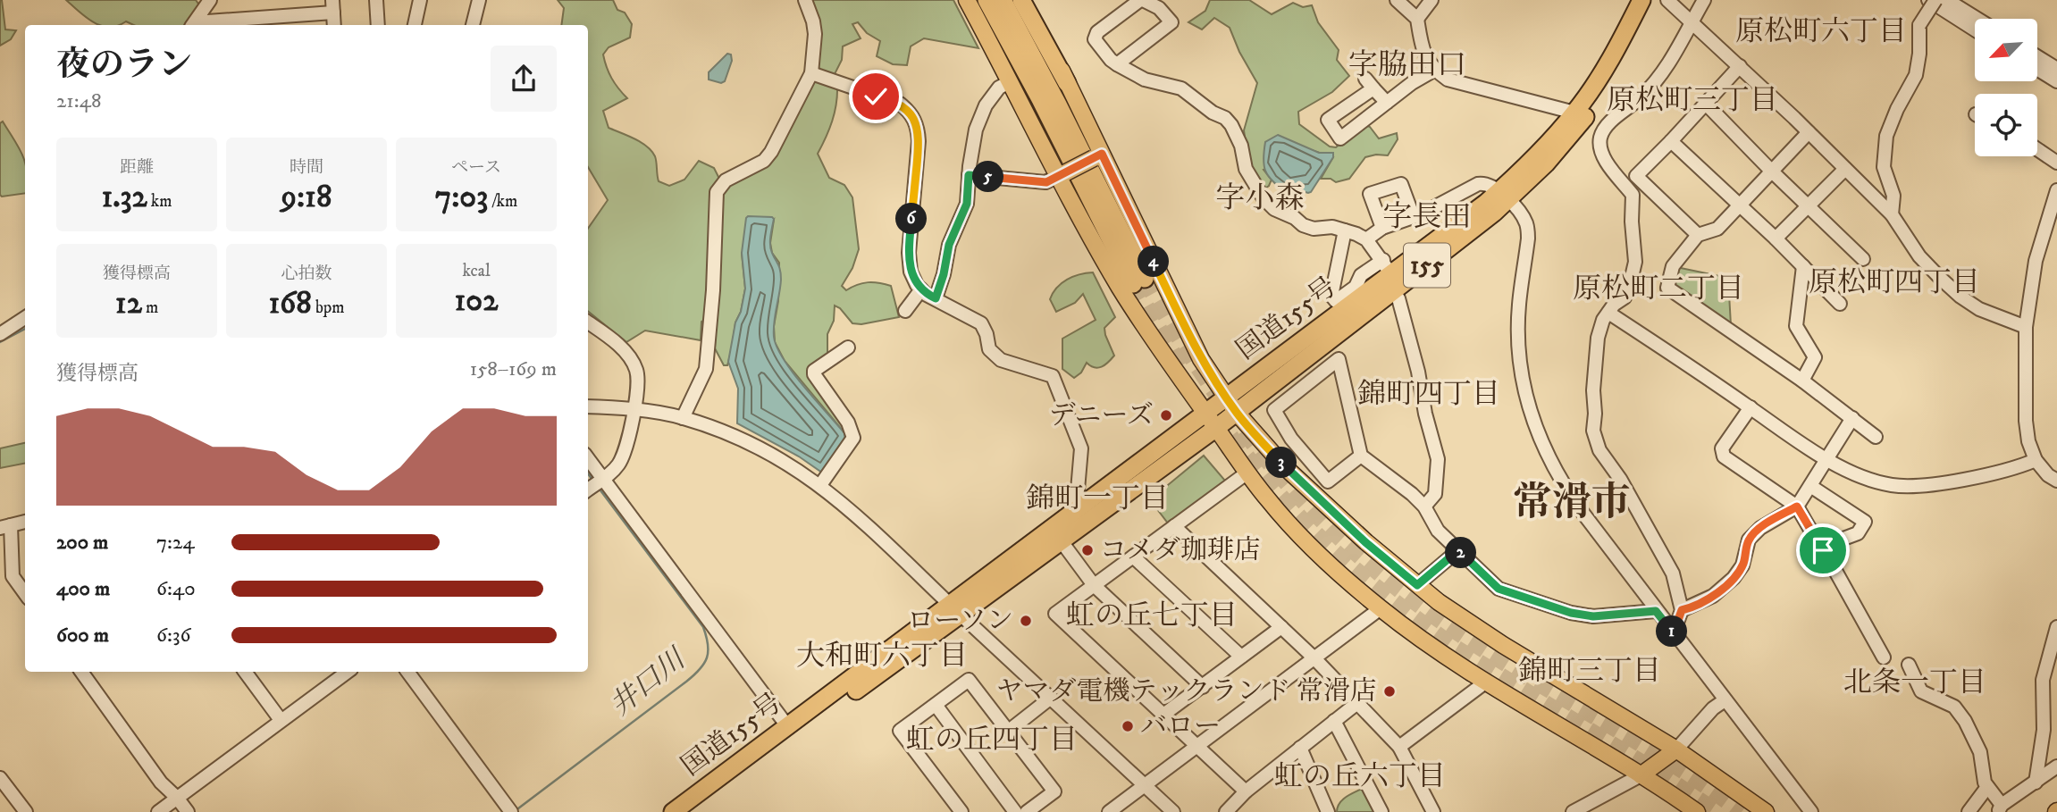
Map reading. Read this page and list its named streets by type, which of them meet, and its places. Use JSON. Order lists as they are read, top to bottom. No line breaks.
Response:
{"streets":{"highway":["155","国道155号"]},"districts":["原松町六丁目","字脇田口","原松町三丁目","字小森","字長田","原松町四丁目","原松町二丁目","錦町四丁目","錦町一丁目","常滑市","虹の丘七丁目","大和町六丁目","錦町三丁目","北条一丁目","虹の丘四丁目","虹の丘六丁目"],"water":["井口川"],"places":["デニーズ","コメダ珈琲店","ローソン","ヤマダ電機テックランド 常滑店","バロー"],"north":"bottom left","page":{"heading":["夜のラン","21:48"],"stats":[["距離","1.32 km"],["時間","9:18"],["ペース","7:03 /km"],["獲得標高","12 m"],["心拍数","168 bpm"],["kcal","102"]],"pins":["5","6","4","3","2","1"],"chart":["獲得標高","158–169 m"],"list":[{"name":"200 m","note":"7:24"},{"name":"400 m","note":"6:40"},{"name":"600 m","note":"6:36"}]}}
